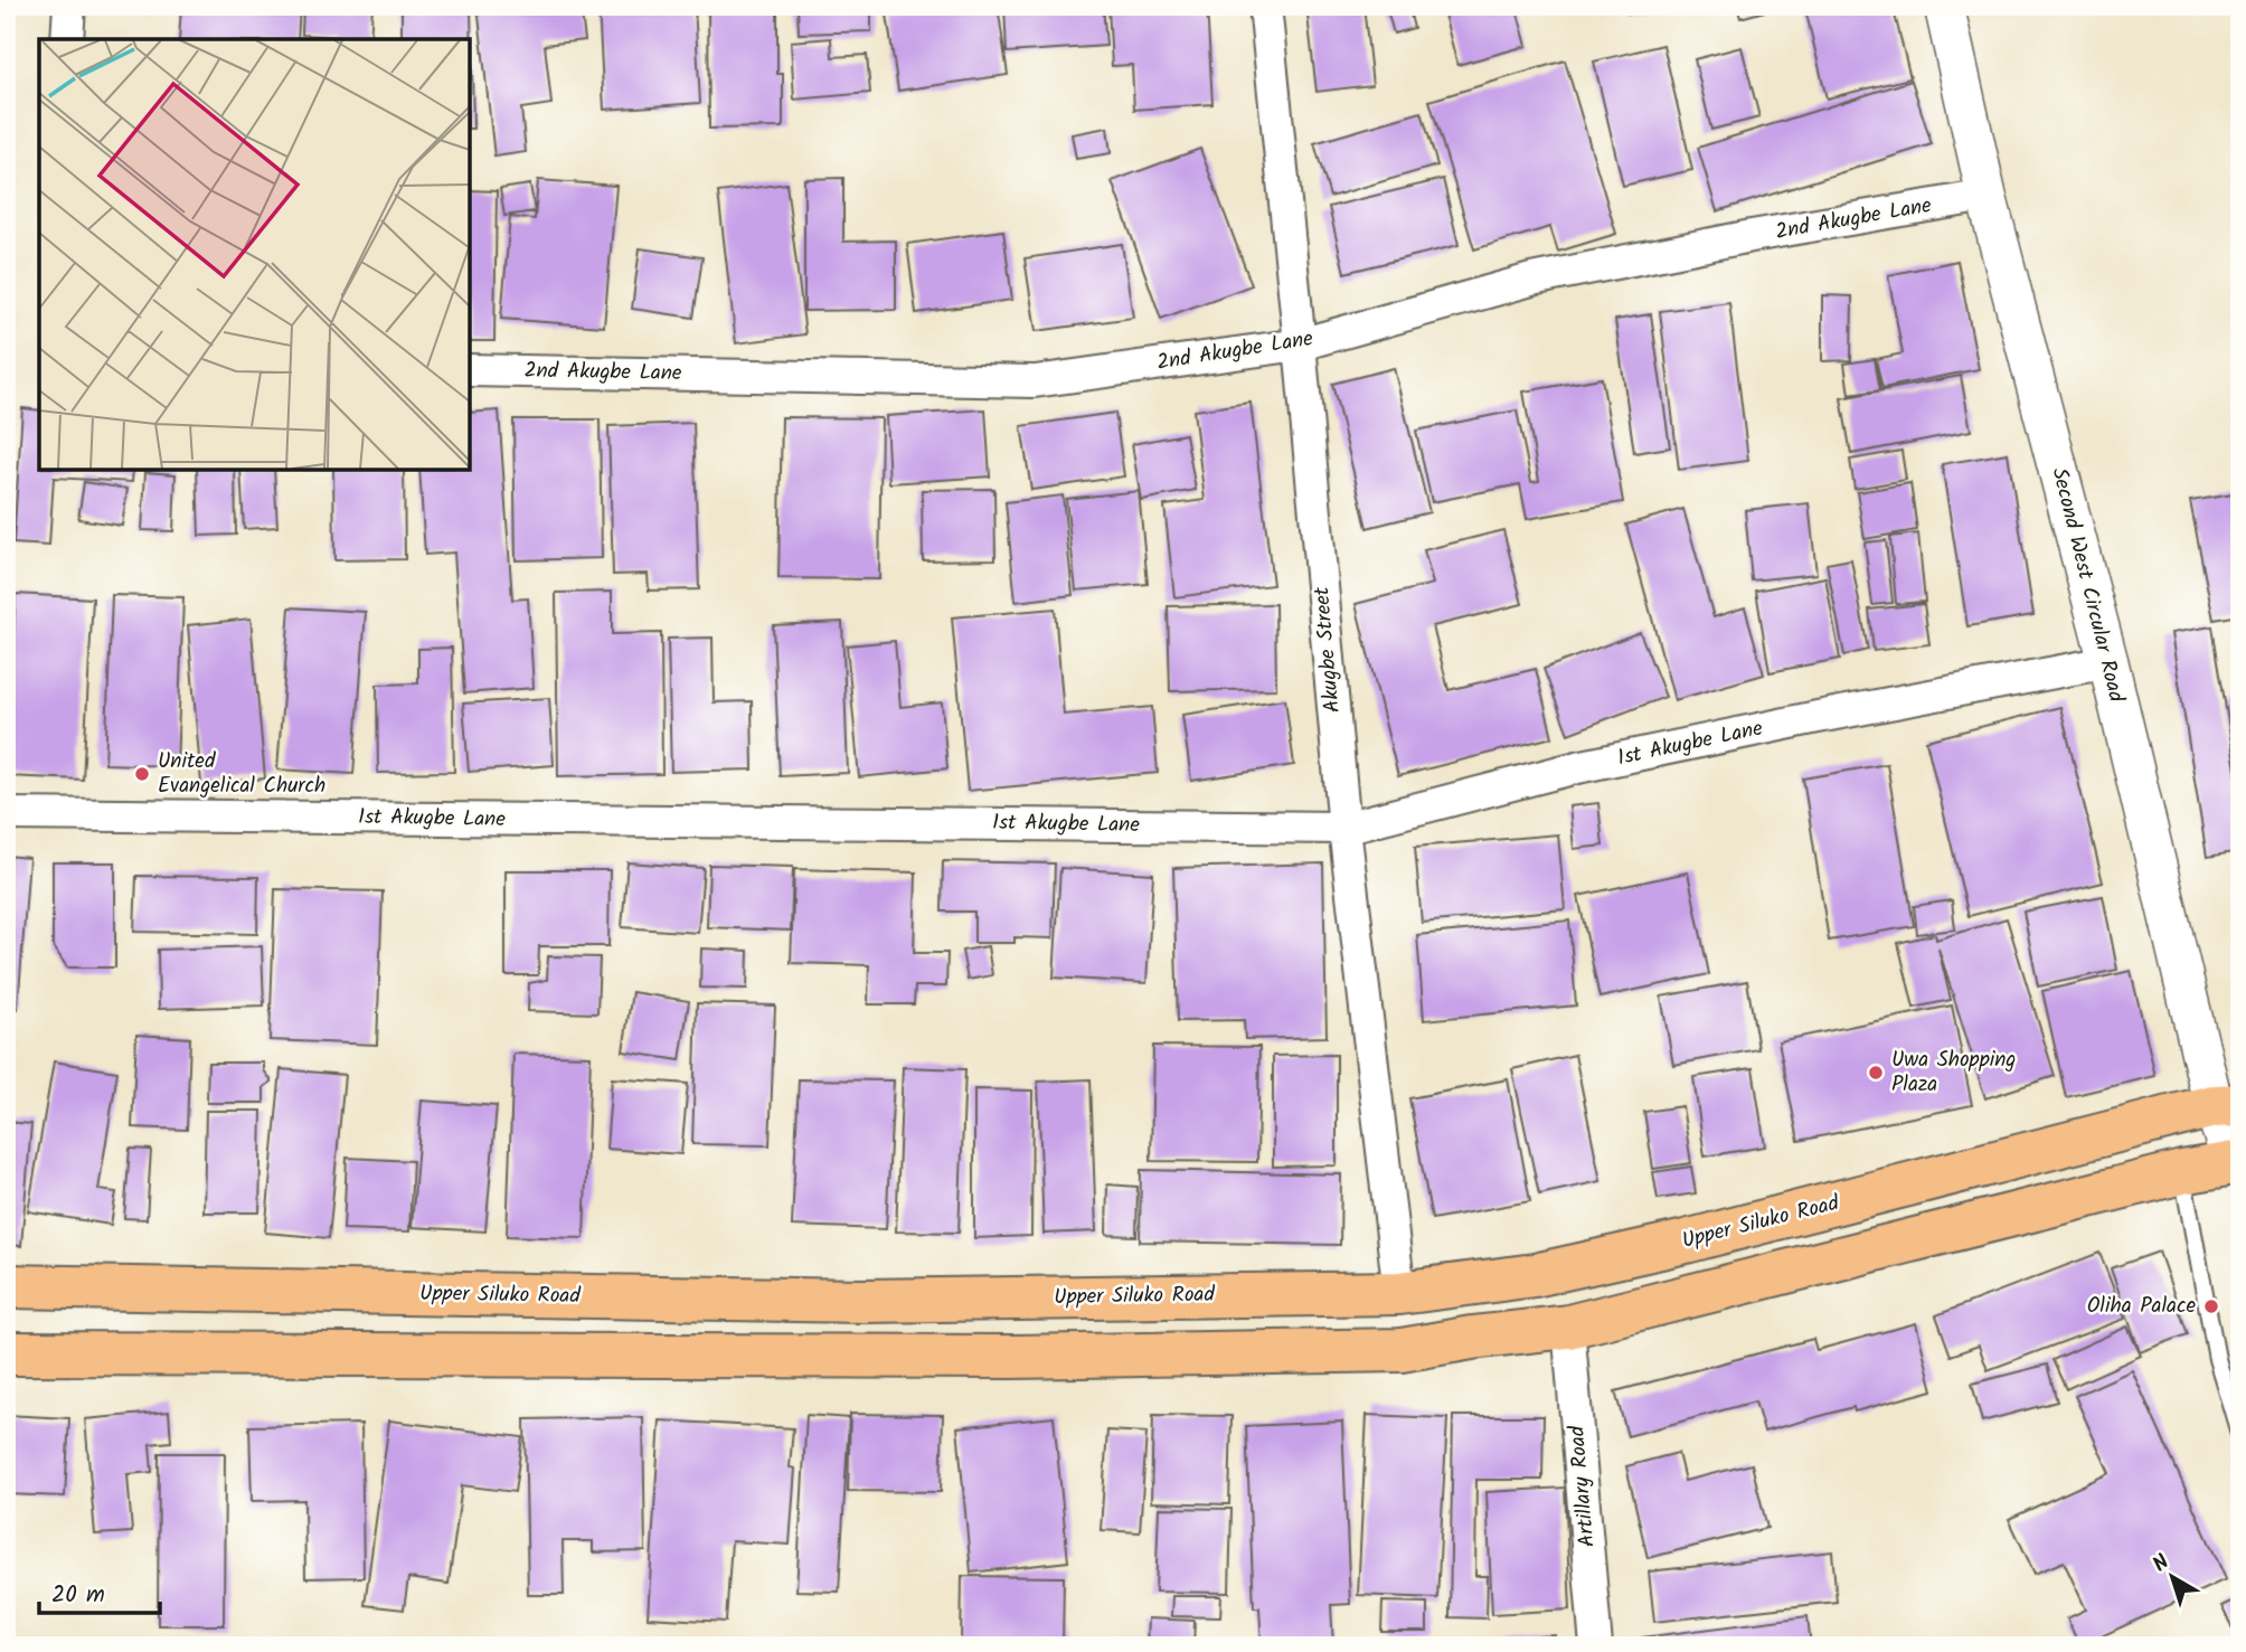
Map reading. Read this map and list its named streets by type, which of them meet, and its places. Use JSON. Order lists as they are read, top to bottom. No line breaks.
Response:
{"streets":{"main road":["Upper Siluko Road"],"street":["2nd Akugbe Lane","Second West Circular Road","Akugbe Street","1st Akugbe Lane","Artillary Road"]},"crossings":[["2nd Akugbe Lane","Second West Circular Road"],["2nd Akugbe Lane","Akugbe Street"],["Second West Circular Road","1st Akugbe Lane"],["Second West Circular Road","Upper Siluko Road"],["Akugbe Street","1st Akugbe Lane"],["Akugbe Street","Upper Siluko Road"]],"places":["United Evangelical Church","Uwa Shopping Plaza","Oliha Palace"],"scale_bar":"20 m","north":"top left"}
